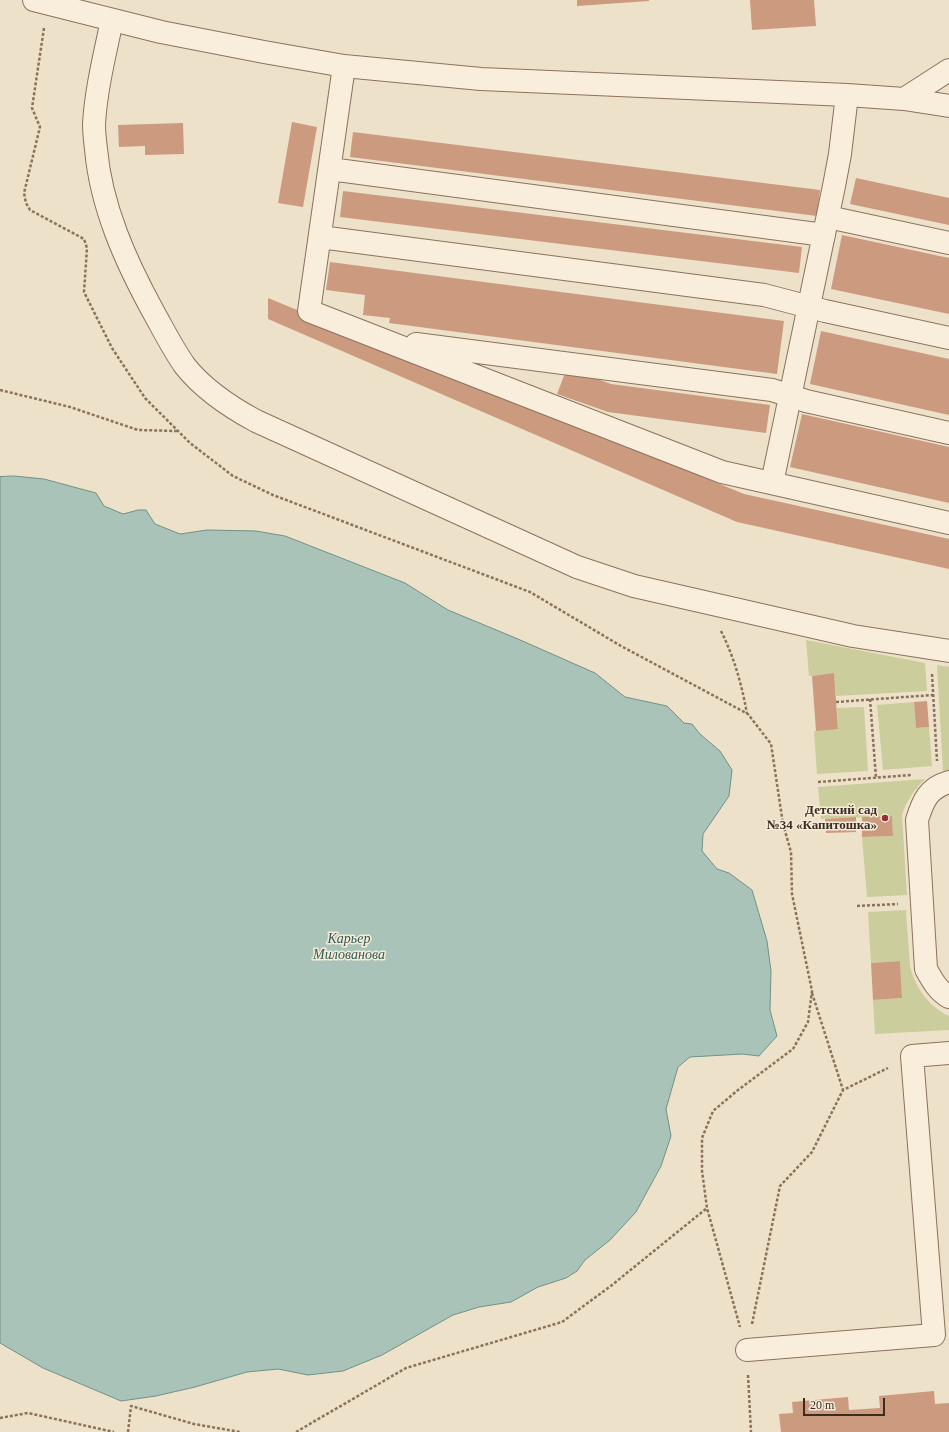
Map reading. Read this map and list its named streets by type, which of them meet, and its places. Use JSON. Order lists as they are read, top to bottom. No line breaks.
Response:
{"water":["Карьер Милованова"],"places":["Детский сад №34 «Капитошка»"],"scale_bar":"20 m"}
